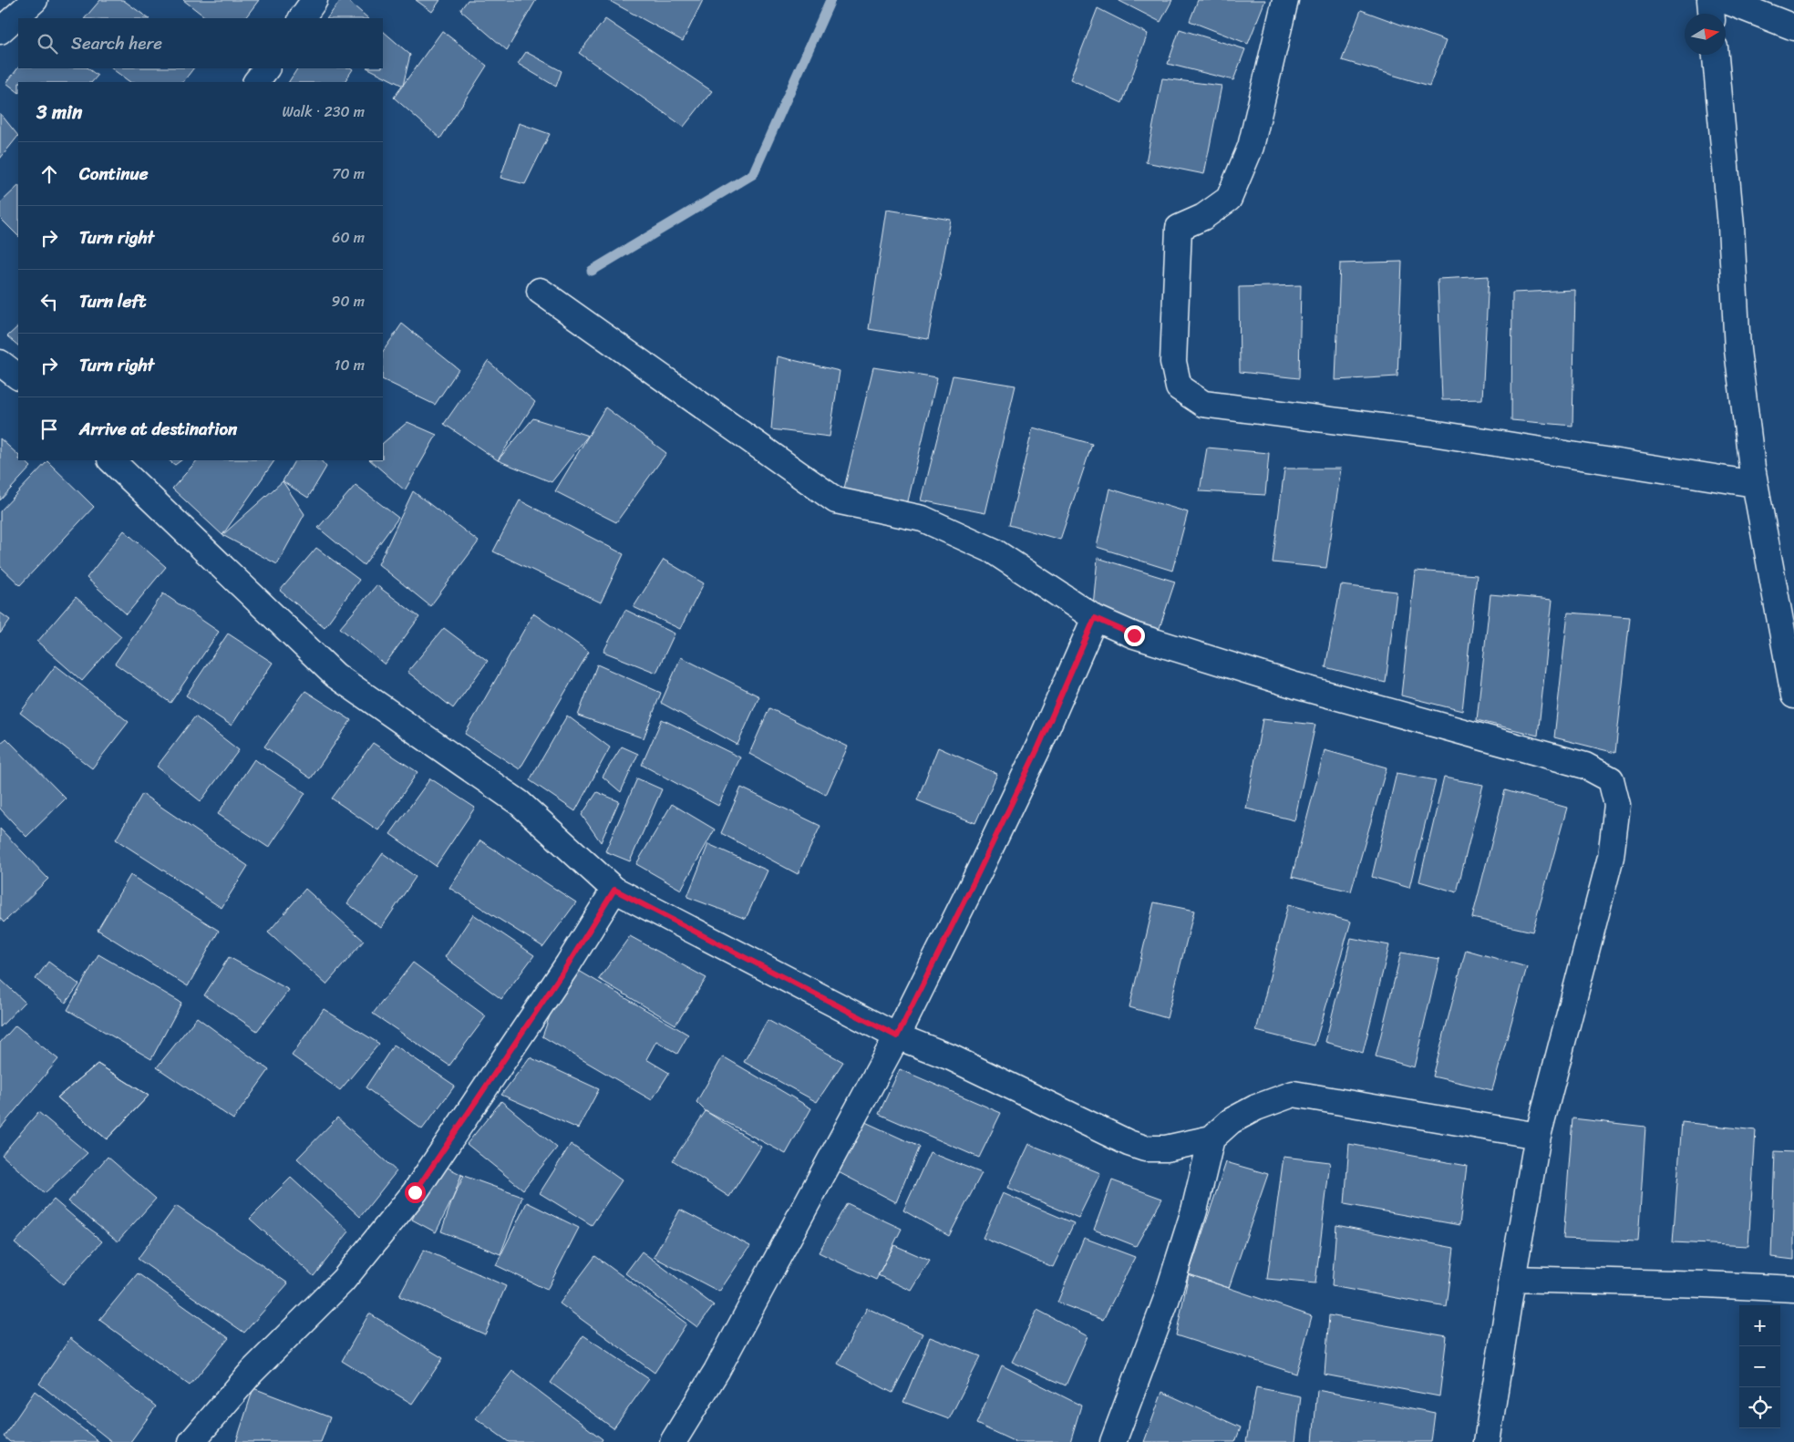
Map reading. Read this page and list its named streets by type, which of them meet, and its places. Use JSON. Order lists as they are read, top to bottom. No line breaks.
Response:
{"north":"right","page":{"search":"Search here","heading":["3 min","Walk · 230 m"],"list":[["Continue","70 m"],["Turn right","60 m"],["Turn left","90 m"],["Turn right","10 m"],"Arrive at destination"],"map_buttons":["+","−"]}}
